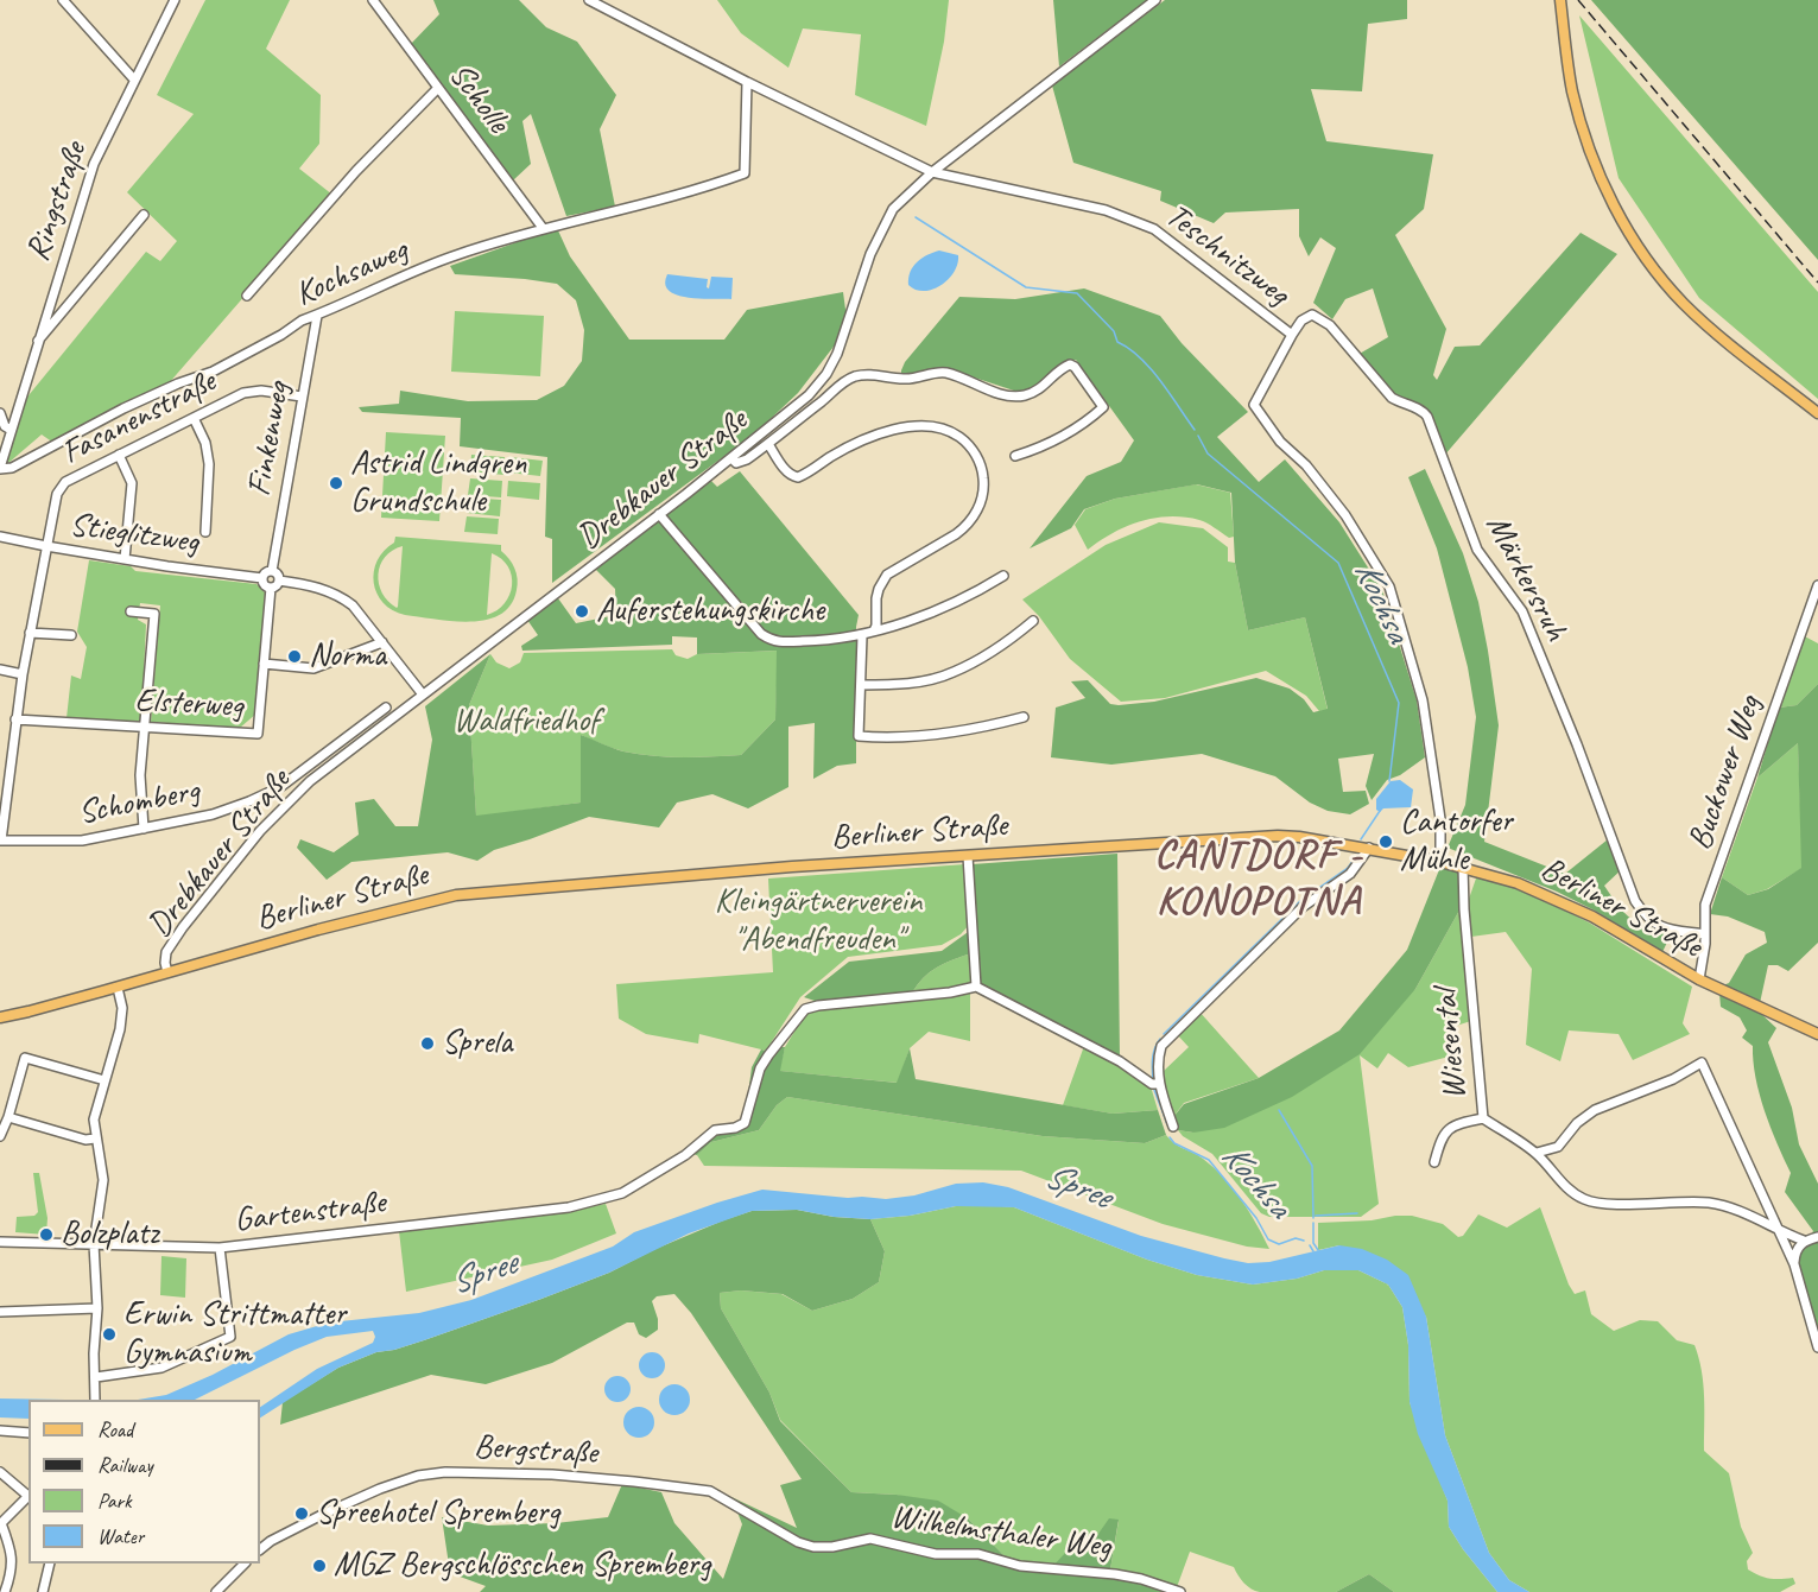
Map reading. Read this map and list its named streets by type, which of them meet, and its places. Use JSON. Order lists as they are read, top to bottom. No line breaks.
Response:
{"streets":{"main road":["Berliner Straße"],"street":["Scholle","Ringstraße","Teschnitzweg","Kochsaweg","Fasanenstraße","Finkenweg","Drebkauer Straße","Stieglitzweg","Märkersruh","Elsterweg","Buckower Weg","Schomberg","Wiesental","Gartenstraße","Bergstraße","Wilhelmsthaler Weg"]},"crossings":[["Scholle","Kochsaweg"],["Ringstraße","Kochsaweg"],["Teschnitzweg","Kochsaweg"],["Teschnitzweg","Drebkauer Straße"],["Teschnitzweg","Märkersruh"],["Teschnitzweg","Berliner Straße"],["Kochsaweg","Finkenweg"],["Fasanenstraße","Finkenweg"],["Fasanenstraße","Stieglitzweg"],["Fasanenstraße","Elsterweg"],["Fasanenstraße","Schomberg"],["Finkenweg","Stieglitzweg"],["Finkenweg","Elsterweg"],["Drebkauer Straße","Berliner Straße"],["Stieglitzweg","Elsterweg"],["Märkersruh","Buckower Weg"],["Buckower Weg","Berliner Straße"],["Berliner Straße","Wiesental"],["Bergstraße","Wilhelmsthaler Weg"]],"districts":["CANTDORF - KONOPOTNA"],"water":["Kochsa","Spree"],"parks":["Waldfriedhof","Kleingärtnerverein \"Abendfreuden\""],"places":["Astrid Lindgren Grundschule","Auferstehungskirche","Norma","Cantorfer Mühle","Sprela","Bolzplatz","Erwin Strittmatter Gymnasium","Spreehotel Spremberg","MGZ Bergschlösschen Spremberg"],"legend":["Road","Railway","Park","Water"]}
